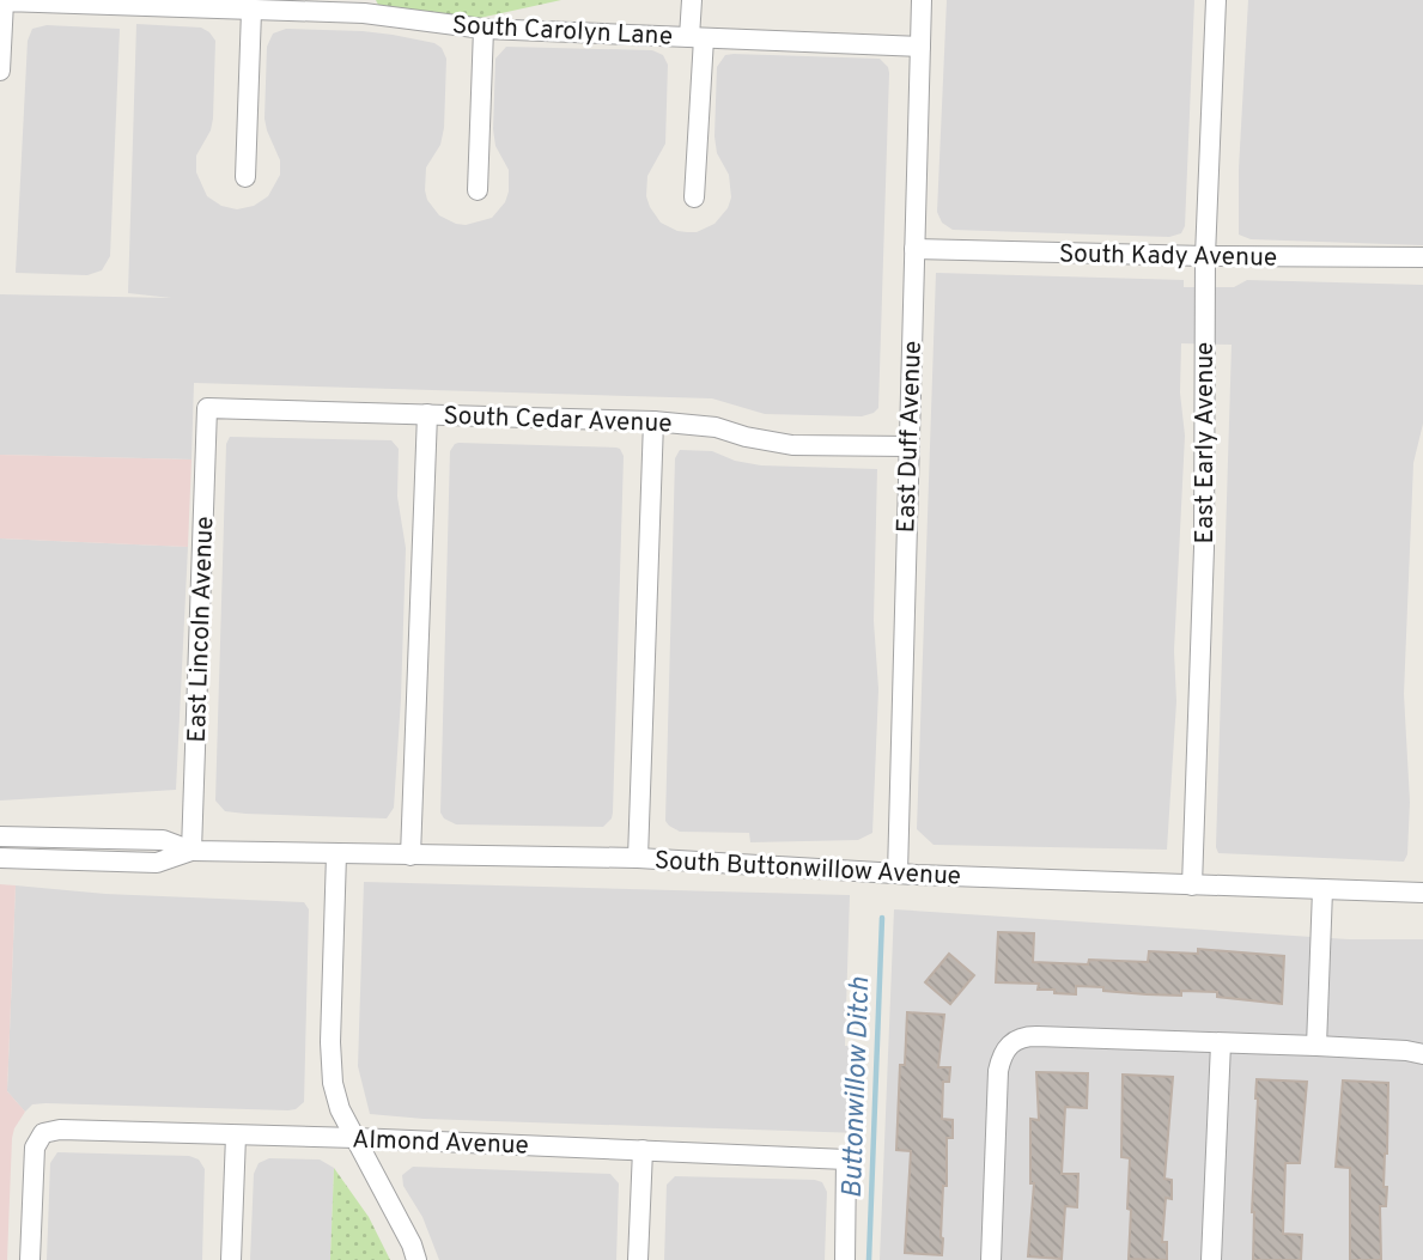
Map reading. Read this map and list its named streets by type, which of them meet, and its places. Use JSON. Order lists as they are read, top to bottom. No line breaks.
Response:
{"streets":{"street":["South Carolyn Lane","South Kady Avenue","South Cedar Avenue","East Duff Avenue","East Early Avenue","East Lincoln Avenue","South Buttonwillow Avenue","Almond Avenue"]},"crossings":[["South Carolyn Lane","East Duff Avenue"],["South Kady Avenue","East Duff Avenue"],["South Kady Avenue","East Early Avenue"],["South Cedar Avenue","East Duff Avenue"],["South Cedar Avenue","East Lincoln Avenue"],["East Duff Avenue","South Buttonwillow Avenue"],["East Early Avenue","South Buttonwillow Avenue"],["East Lincoln Avenue","South Buttonwillow Avenue"]],"water":["Buttonwillow Ditch"]}
